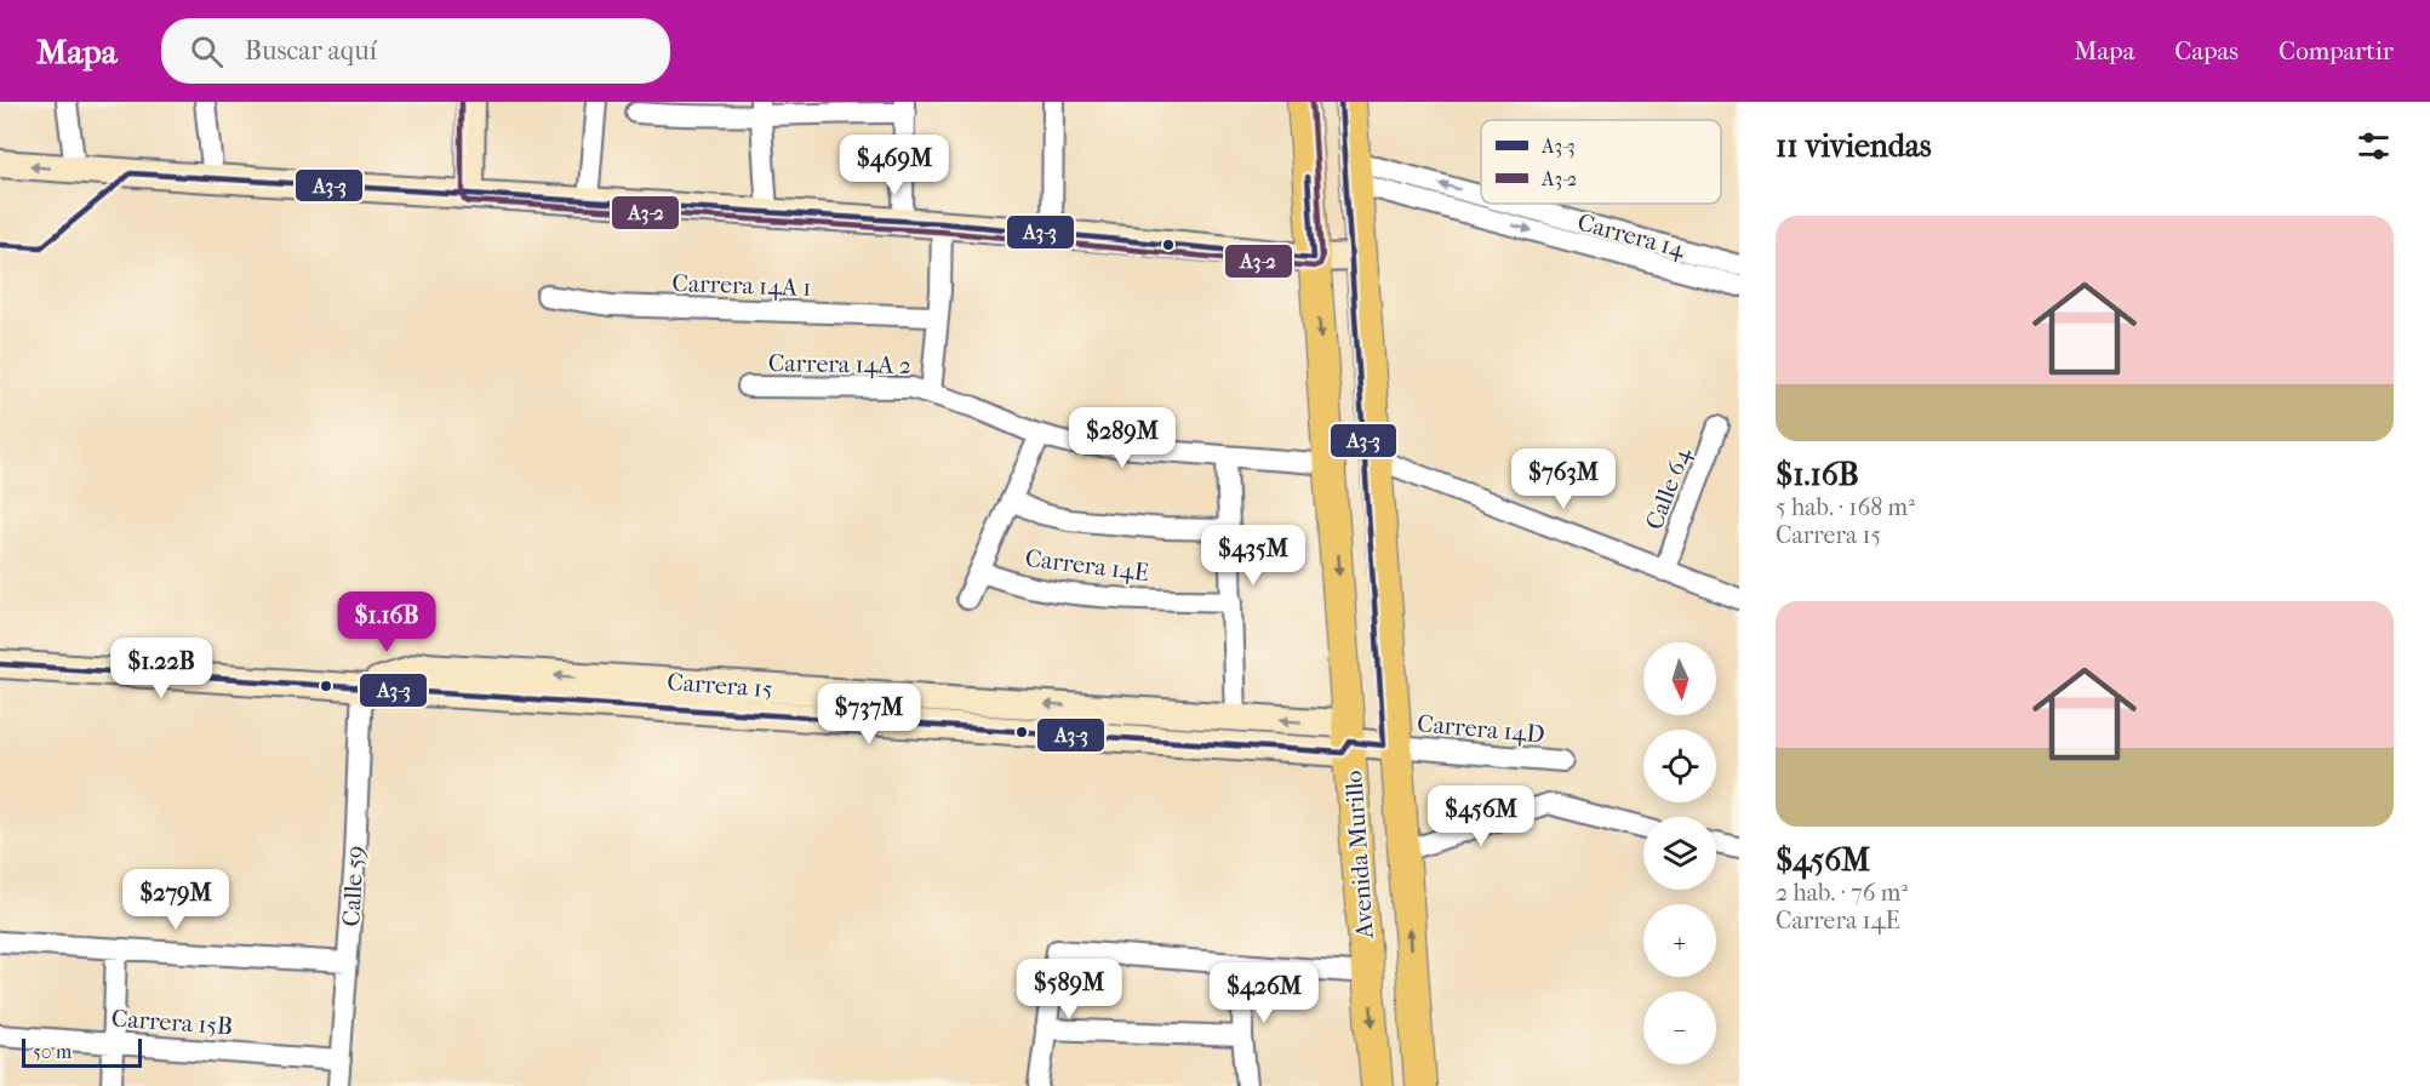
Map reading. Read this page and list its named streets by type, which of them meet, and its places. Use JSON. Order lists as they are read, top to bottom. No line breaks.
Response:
{"streets":{"main road":["Carrera 15","Avenida Murillo"],"street":["Carrera 14","Carrera 14A 1","Carrera 14A 2","Calle 64","Carrera 14E","Carrera 14D","Calle 59","Carrera 15B"]},"crossings":[["Carrera 14","Avenida Murillo"],["Carrera 14A 2","Avenida Murillo"],["Carrera 15","Carrera 14D"],["Carrera 15","Avenida Murillo"],["Carrera 15","Calle 59"],["Carrera 14D","Avenida Murillo"],["Calle 59","Carrera 15B"]],"lines":["transit line A3-3","transit line A3-2"],"legend":["A3-3","A3-2"],"scale_bar":"50 m","north":"bottom","page":{"header":"Mapa","search":"Buscar aquí","nav":["Mapa","Capas","Compartir"],"heading":"11 viviendas","price":["$469M","$289M","$763M","$435M","$1.16B","$1.22B","$737M","$456M","$279M","$589M","$426M"],"list":[{"name":"$1.16B","note":"5 hab. · 168 m² · Carrera 15"},{"name":"$456M","note":"2 hab. · 76 m² · Carrera 14E"}],"map_buttons":["+","−"],"scale":"50 m"}}
